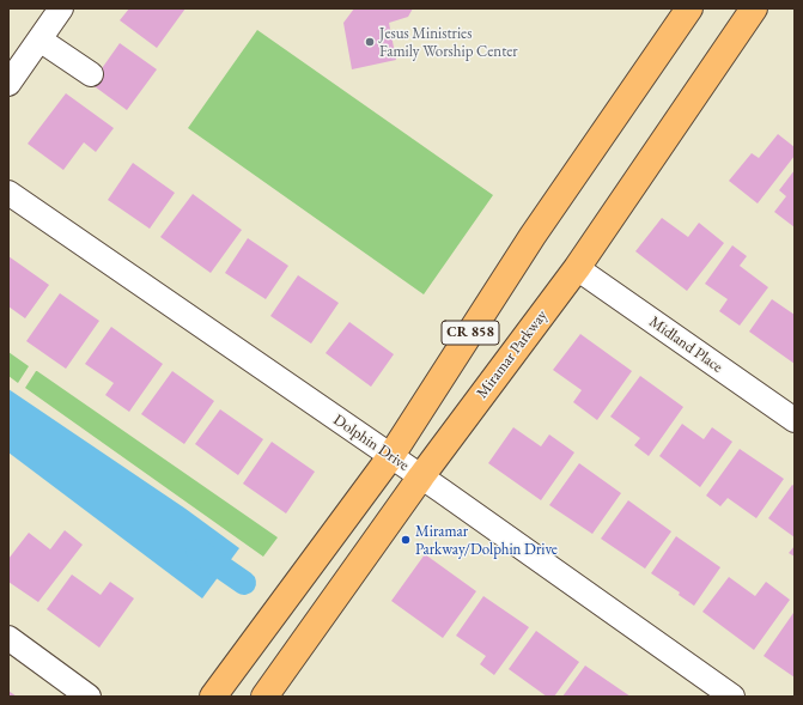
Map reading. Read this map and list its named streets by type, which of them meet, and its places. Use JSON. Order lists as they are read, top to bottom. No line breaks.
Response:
{"streets":{"main road":["CR 858","Miramar Parkway"],"street":["Midland Place","Dolphin Drive"]},"crossings":[["CR 858","Dolphin Drive"],["Midland Place","Miramar Parkway"],["Miramar Parkway","Dolphin Drive"]],"places":["Jesus Ministries Family Worship Center","Miramar Parkway/Dolphin Drive"]}
